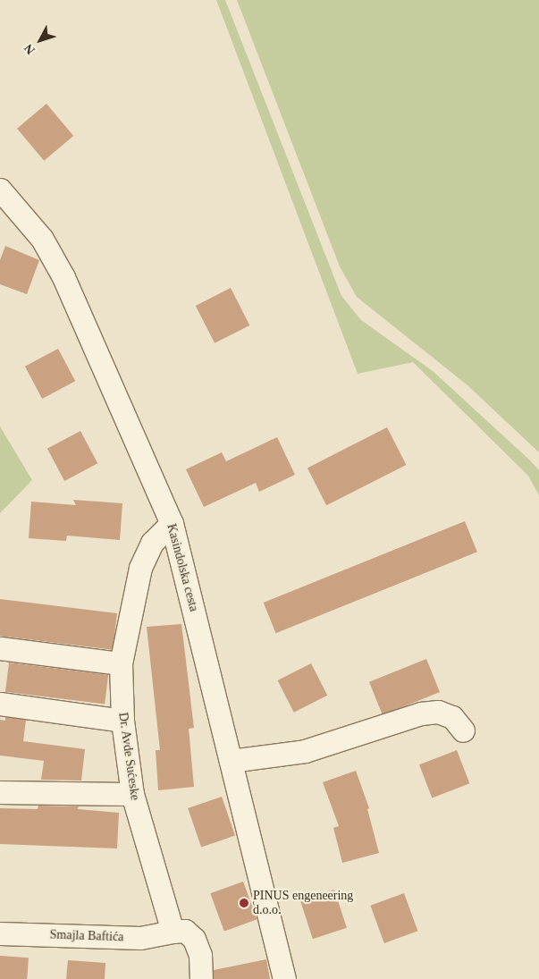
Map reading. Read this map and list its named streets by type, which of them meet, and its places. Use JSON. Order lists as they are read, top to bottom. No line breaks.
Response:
{"streets":{"street":["Kasindolska cesta","Dr. Avde Sućeske","Smajla Baftića"]},"crossings":[["Kasindolska cesta","Dr. Avde Sućeske"],["Dr. Avde Sućeske","Smajla Baftića"]],"places":["PINUS engeneering d.o.o."],"north":"bottom left"}
